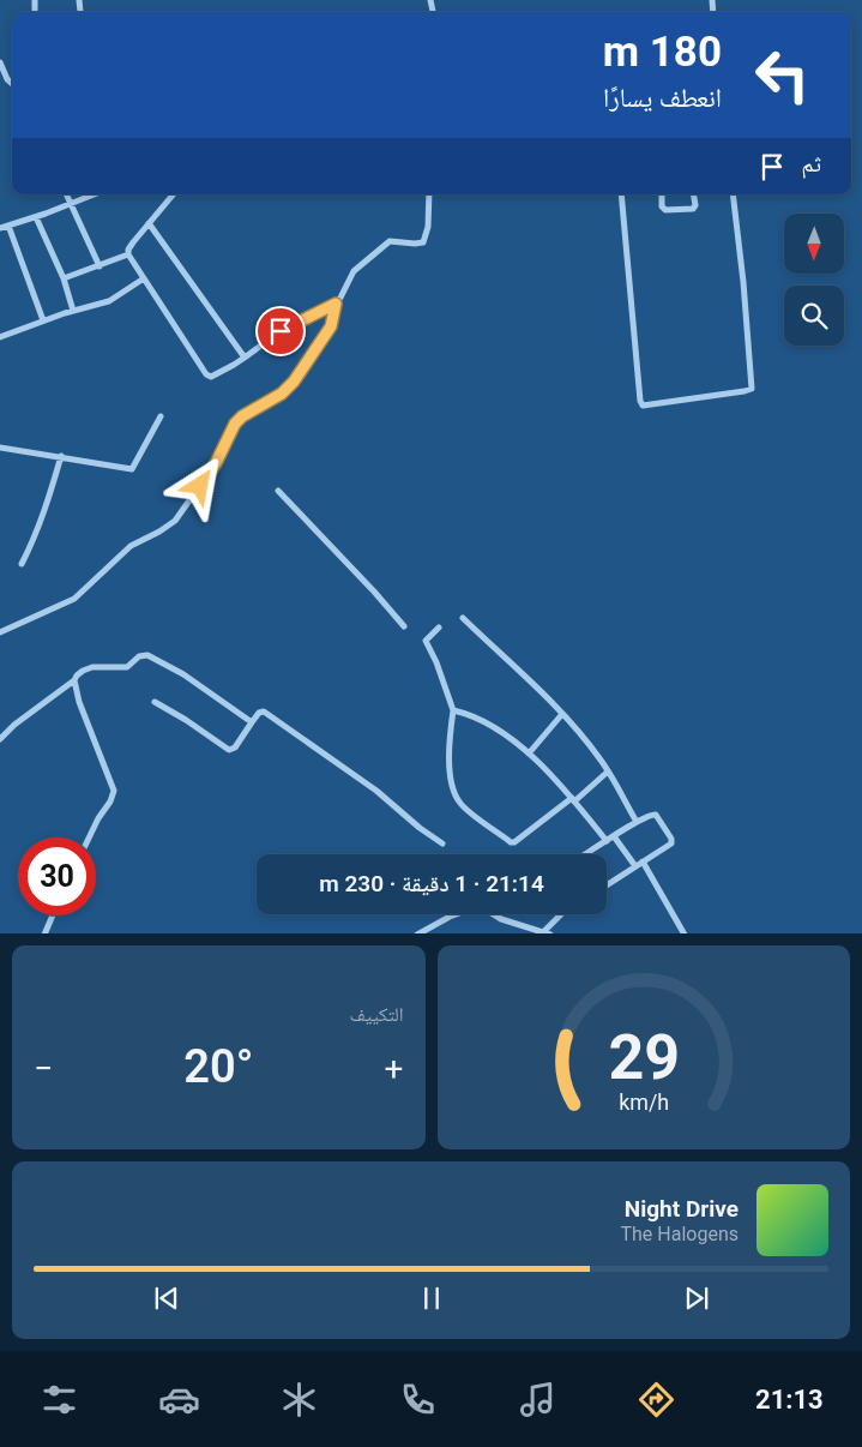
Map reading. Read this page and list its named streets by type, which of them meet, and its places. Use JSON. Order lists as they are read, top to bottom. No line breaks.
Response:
{"north":"bottom","page":{"turn":["180 m","انعطف يسارًا"],"then":"ثم","limit":"30","trip":"21:14 · 1 دقيقة · 230 m","tile":"التكييف","heat":["−","20°","+"],"song":["Night Drive","The Halogens"],"tabs":"21:13","gauge":["29","km/h"]}}
